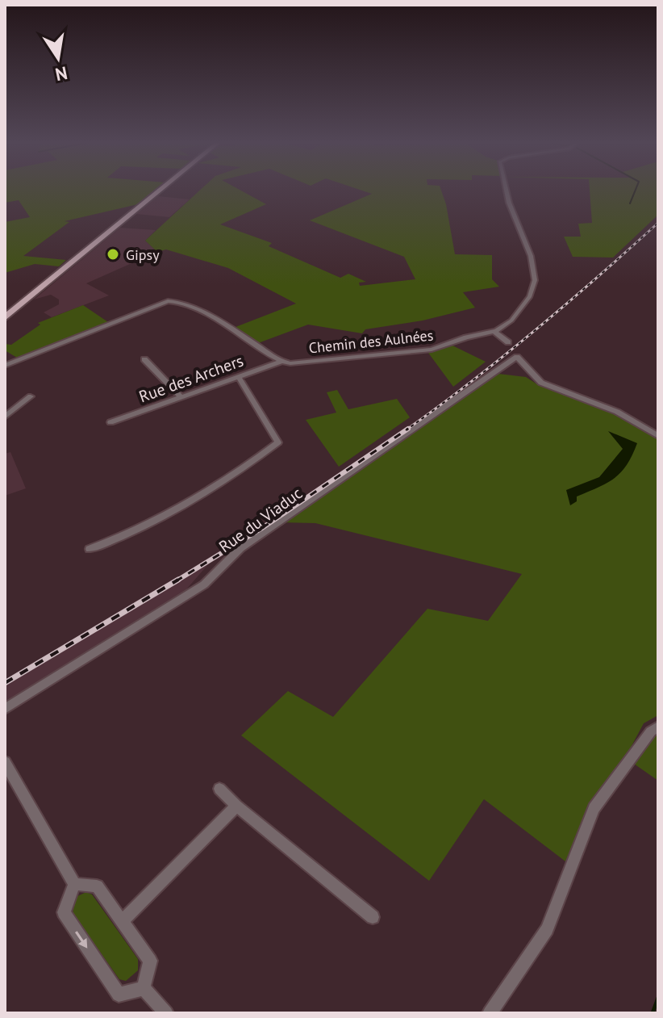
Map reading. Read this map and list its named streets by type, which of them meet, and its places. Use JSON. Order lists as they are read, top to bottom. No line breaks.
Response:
{"streets":{"street":["Chemin des Aulnées","Rue des Archers","Rue du Viaduc"]},"crossings":[["Chemin des Aulnées","Rue des Archers"]],"places":["Gipsy"],"north":"bottom"}
